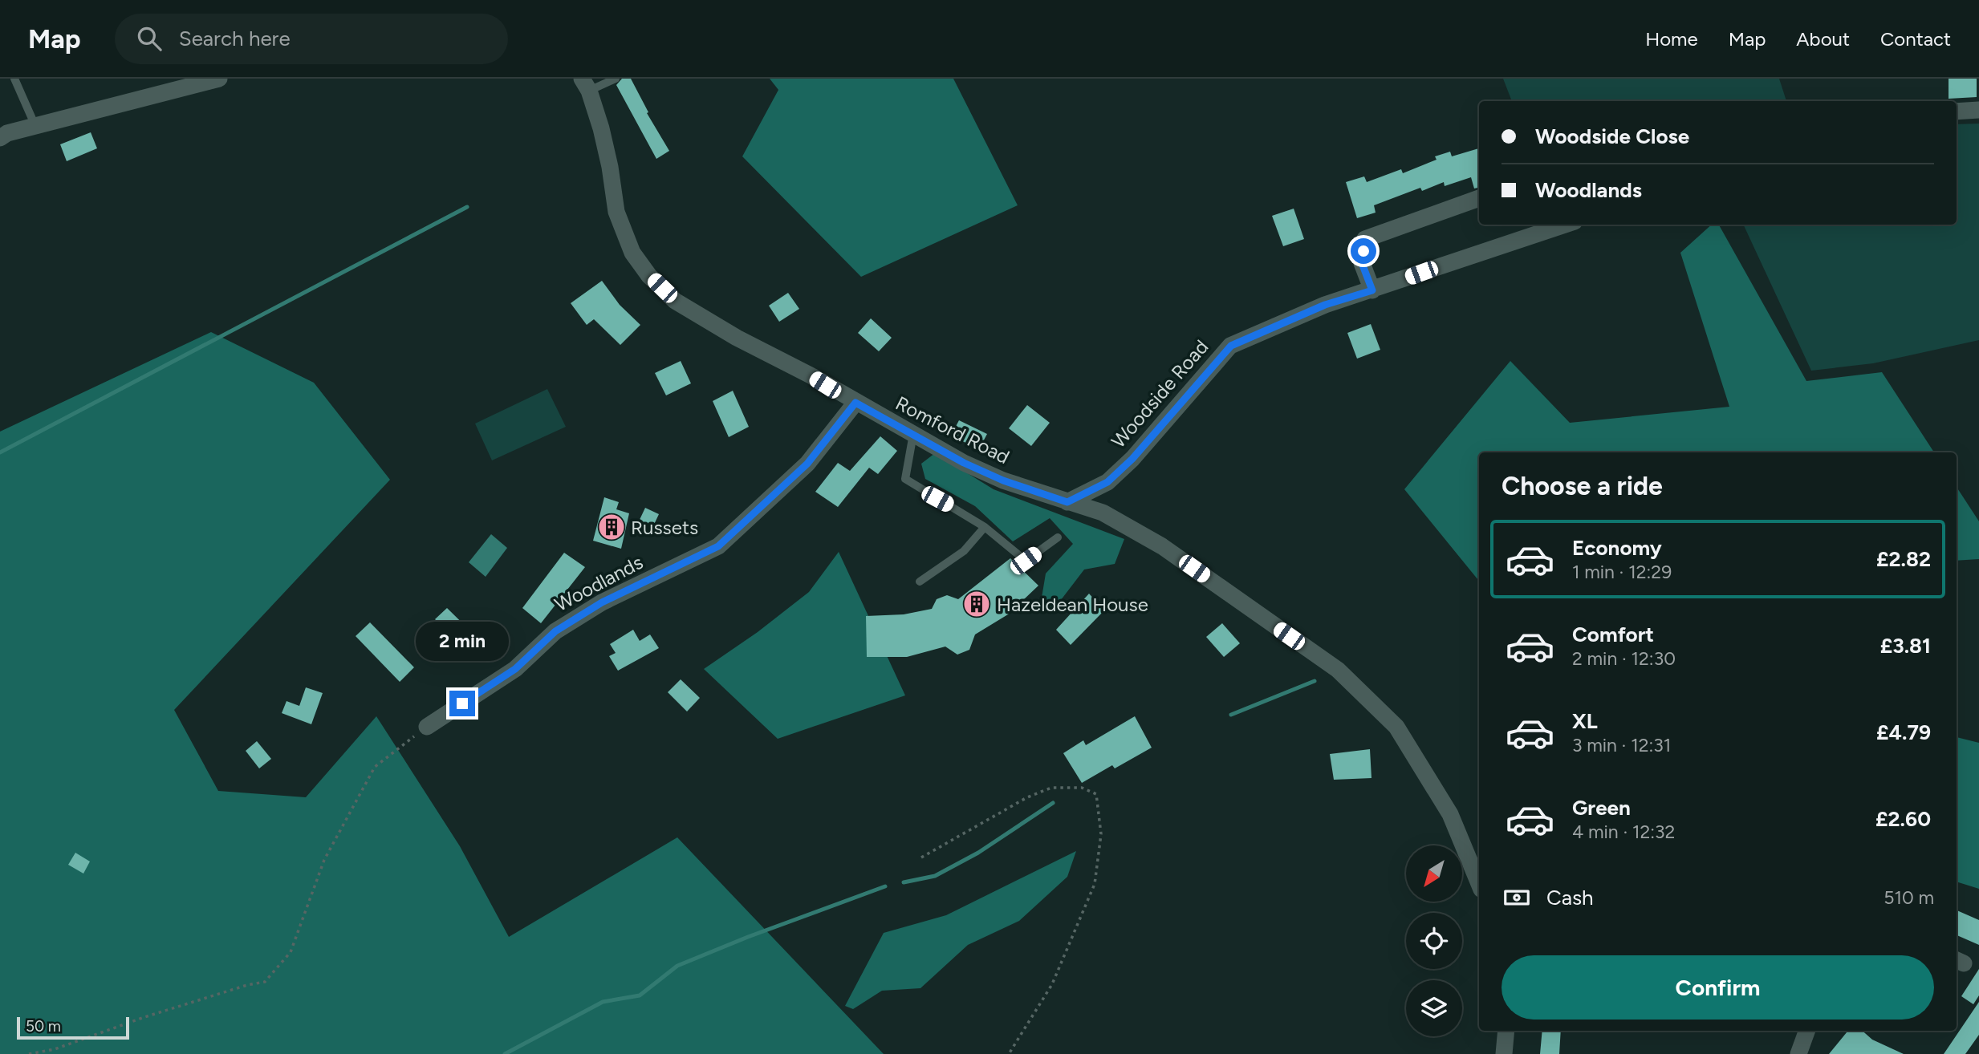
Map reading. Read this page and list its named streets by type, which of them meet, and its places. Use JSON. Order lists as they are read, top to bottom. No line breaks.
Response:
{"streets":{"street":["Woodside Road","Romford Road","Woodlands"]},"crossings":[["Woodside Road","Romford Road"],["Romford Road","Woodlands"]],"places":{"building":["Russets","Hazeldean House"]},"scale_bar":"50 m","north":"bottom left","page":{"header":"Map","search":"Search here","nav":["Home","Map","About","Contact"],"banner":["Woodside Close","Woodlands"],"heading":"Choose a ride","list":[{"name":"Economy","note":"1 min · 12:29","value":"£2.82"},{"name":"Comfort","note":"2 min · 12:30","value":"£3.81"},{"name":"XL","note":"3 min · 12:31","value":"£4.79"},{"name":"Green","note":"4 min · 12:32","value":"£2.60"}],"bubble":"2 min","pay":["Cash","510 m"],"buttons":"Confirm","scale":"50 m"}}
